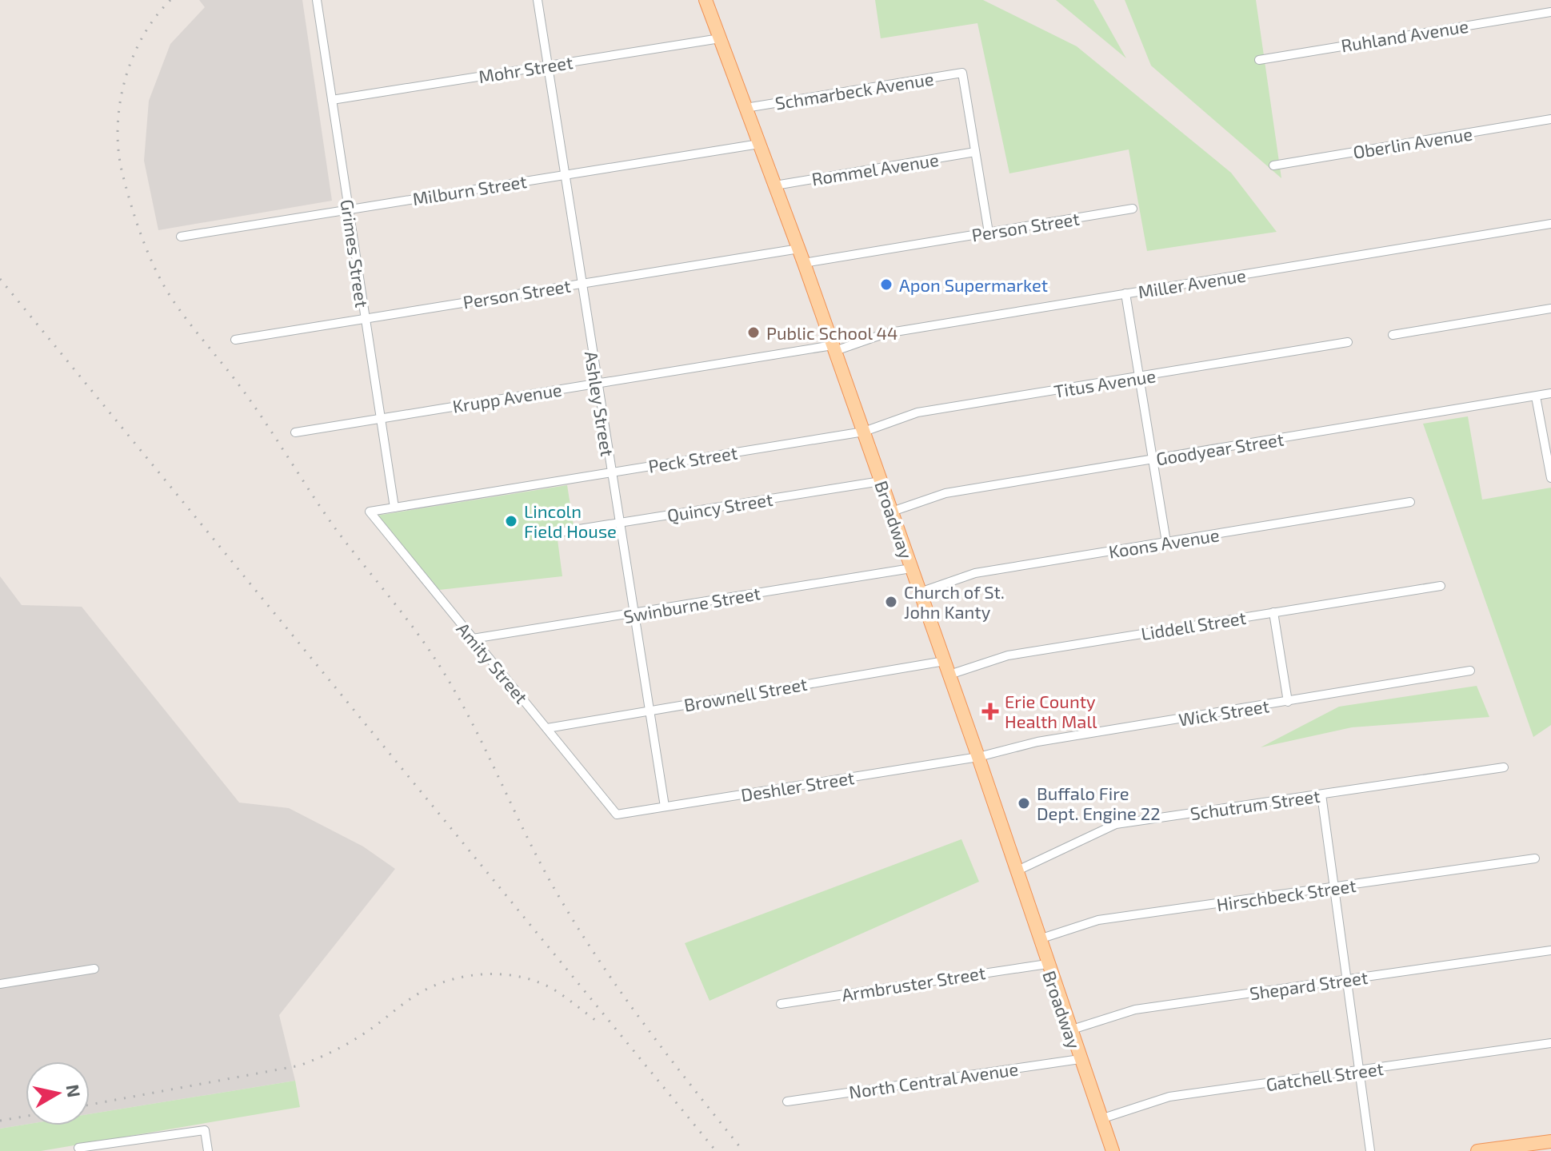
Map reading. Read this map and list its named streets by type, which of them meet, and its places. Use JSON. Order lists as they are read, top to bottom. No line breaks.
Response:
{"streets":{"main road":["Broadway"],"street":["Ruhland Avenue","Mohr Street","Schmarbeck Avenue","Oberlin Avenue","Rommel Avenue","Milburn Street","Person Street","Grimes Street","Miller Avenue","Titus Avenue","Krupp Avenue","Ashley Street","Goodyear Street","Peck Street","Quincy Street","Koons Avenue","Swinburne Street","Liddell Street","Amity Street","Brownell Street","Wick Street","Deshler Street","Schutrum Street","Hirschbeck Street","Armbruster Street","Shepard Street","Gatchell Street","North Central Avenue"]},"crossings":[["Mohr Street","Grimes Street"],["Mohr Street","Ashley Street"],["Mohr Street","Broadway"],["Schmarbeck Avenue","Rommel Avenue"],["Schmarbeck Avenue","Broadway"],["Rommel Avenue","Broadway"],["Milburn Street","Grimes Street"],["Milburn Street","Ashley Street"],["Milburn Street","Broadway"],["Person Street","Grimes Street"],["Person Street","Ashley Street"],["Person Street","Broadway"],["Grimes Street","Krupp Avenue"],["Grimes Street","Peck Street"],["Miller Avenue","Krupp Avenue"],["Miller Avenue","Broadway"],["Titus Avenue","Peck Street"],["Titus Avenue","Broadway"],["Krupp Avenue","Ashley Street"],["Krupp Avenue","Broadway"],["Ashley Street","Peck Street"],["Ashley Street","Quincy Street"],["Ashley Street","Swinburne Street"],["Ashley Street","Brownell Street"],["Ashley Street","Deshler Street"],["Goodyear Street","Broadway"],["Peck Street","Broadway"],["Peck Street","Amity Street"],["Quincy Street","Broadway"],["Broadway","Koons Avenue"],["Broadway","Swinburne Street"],["Broadway","Liddell Street"],["Broadway","Brownell Street"],["Broadway","Wick Street"],["Broadway","Deshler Street"],["Broadway","Schutrum Street"],["Broadway","Hirschbeck Street"],["Broadway","Armbruster Street"],["Broadway","Shepard Street"],["Broadway","Gatchell Street"],["Broadway","North Central Avenue"],["Swinburne Street","Amity Street"],["Amity Street","Brownell Street"],["Amity Street","Deshler Street"],["Wick Street","Deshler Street"]],"places":{"other":["Apon Supermarket","Public School 44","Lincoln Field House","Church of St. John Kanty","Buffalo Fire Dept. Engine 22"],"health":["Erie County Health Mall"]},"north":"right"}
